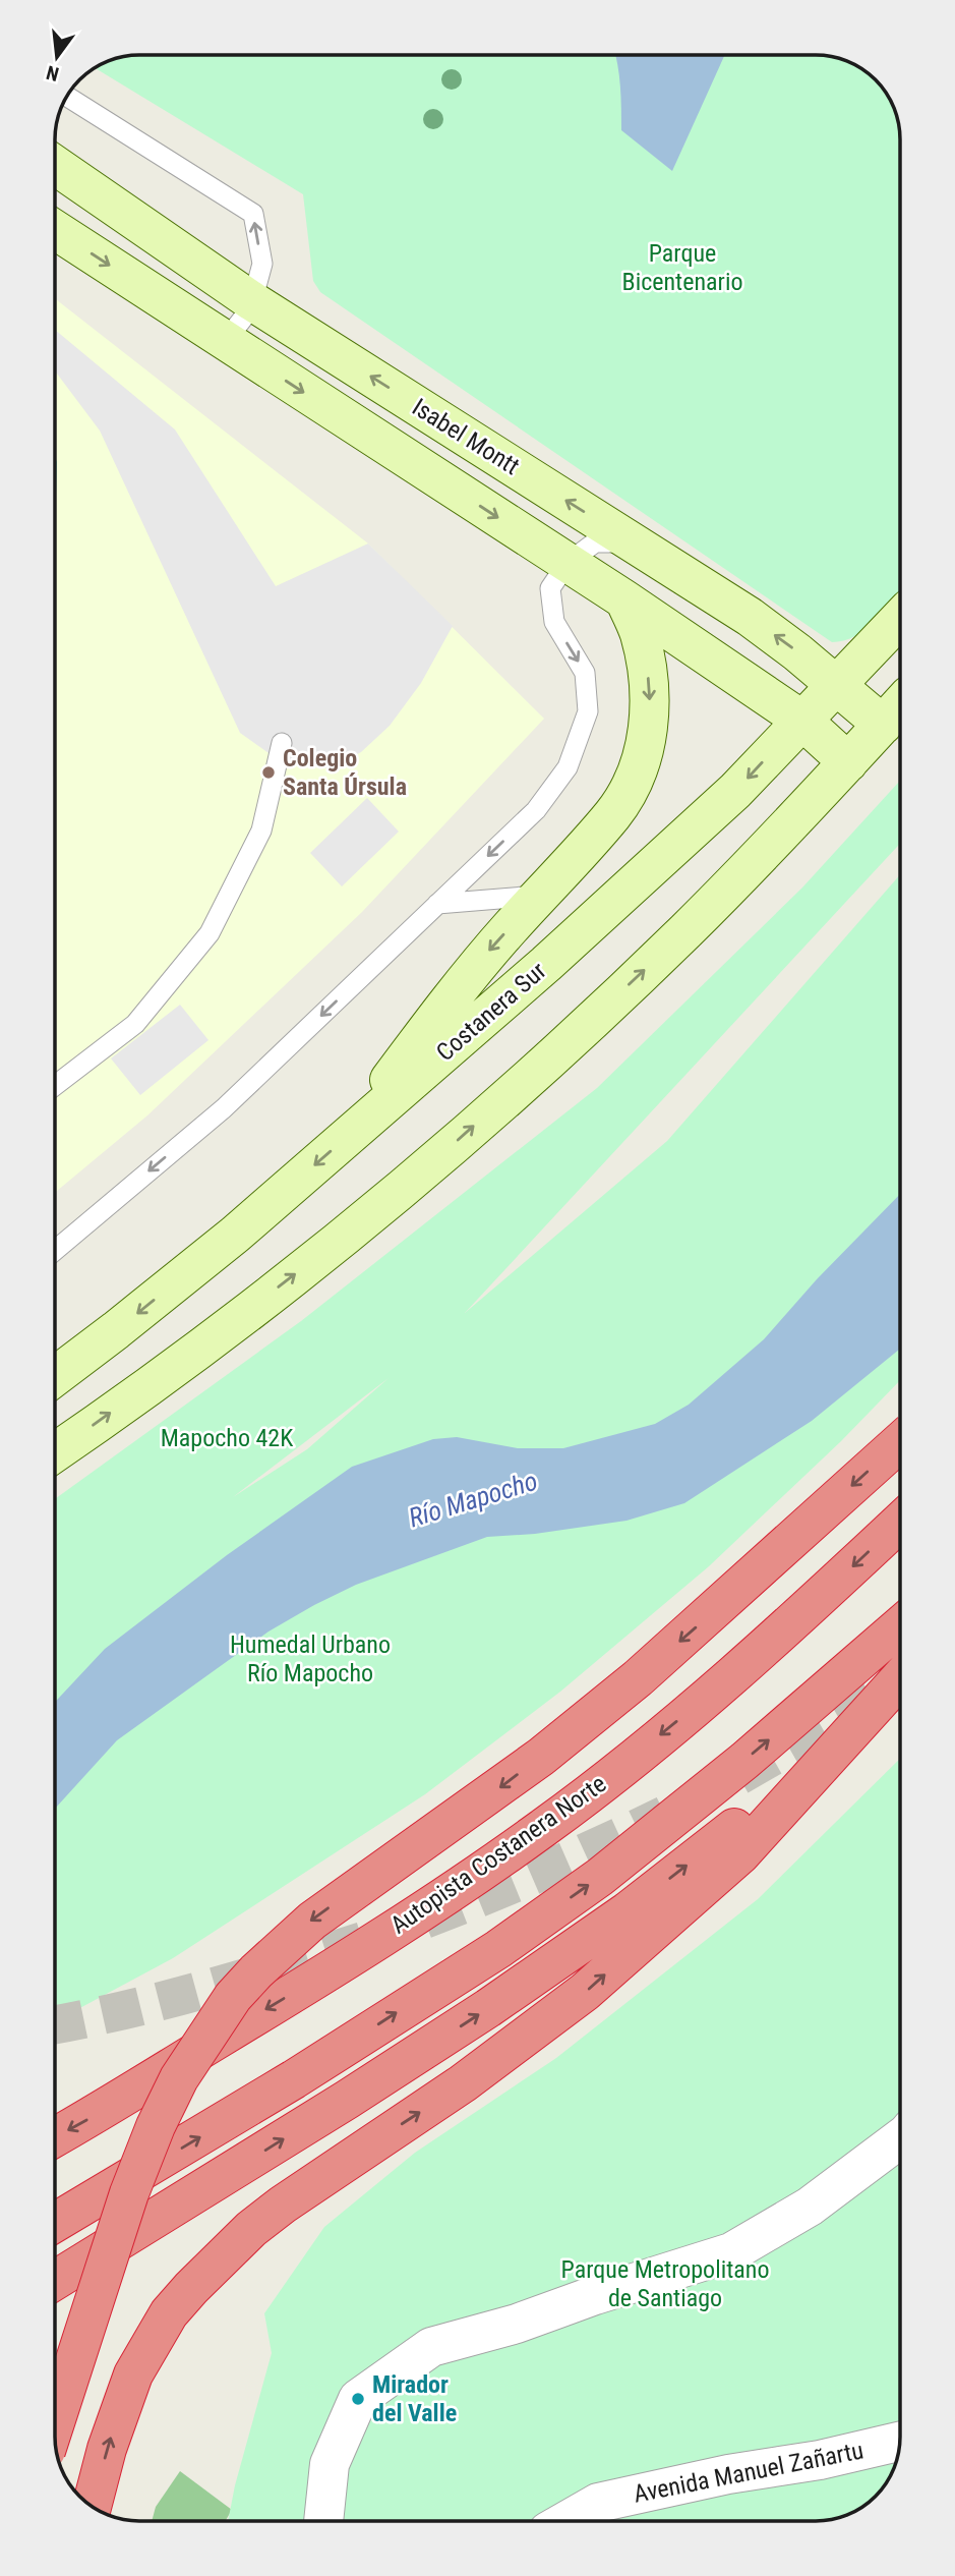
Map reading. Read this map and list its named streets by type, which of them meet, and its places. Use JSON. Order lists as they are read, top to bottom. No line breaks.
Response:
{"streets":{"highway":["Autopista Costanera Norte"],"main road":["Isabel Montt","Costanera Sur"],"street":["Avenida Manuel Zañartu"]},"crossings":[["Isabel Montt","Costanera Sur"]],"water":["Río Mapocho"],"parks":["Parque Bicentenario","Mapocho 42K","Humedal Urbano Río Mapocho","Parque Metropolitano de Santiago"],"places":["Colegio Santa Úrsula","Mirador del Valle"],"north":"bottom"}
